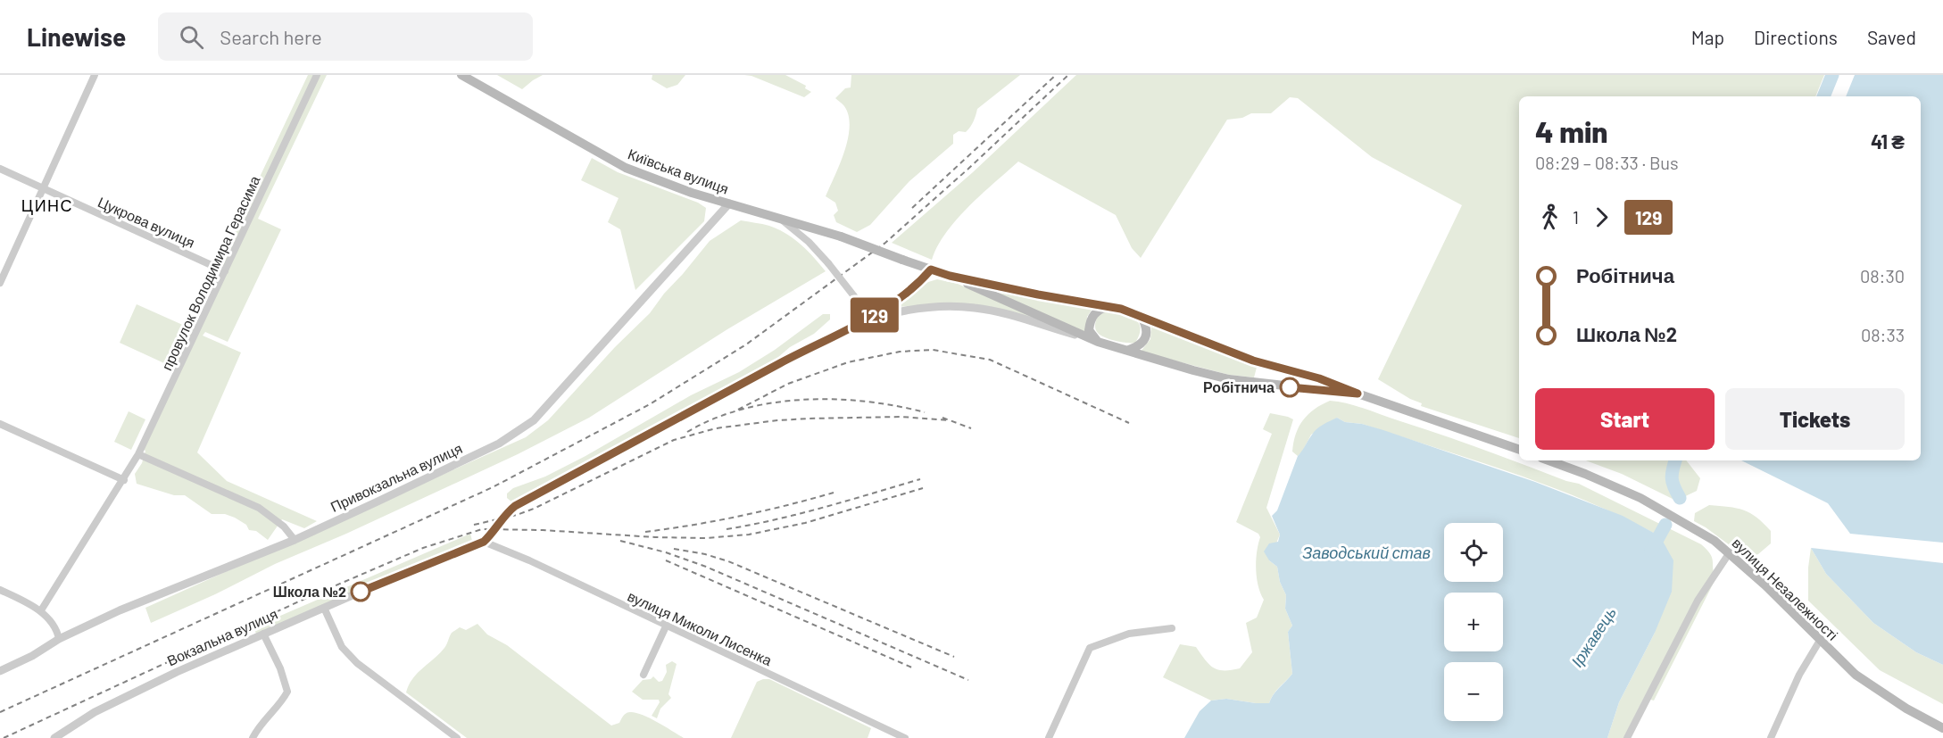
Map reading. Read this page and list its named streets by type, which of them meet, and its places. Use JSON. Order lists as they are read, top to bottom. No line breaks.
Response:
{"streets":{"main road":["Київська вулиця","вулиця Незалежності"],"street":["Цукрова вулиця","провулок Володимира Герасима","Привокзальна вулиця","вулиця Миколи Лисенка","Вокзальна вулиця"]},"crossings":[["Київська вулиця","Привокзальна вулиця"],["Київська вулиця","Вокзальна вулиця"],["Цукрова вулиця","провулок Володимира Герасима"],["вулиця Миколи Лисенка","Вокзальна вулиця"]],"districts":["ЦИНС"],"water":["Заводський став","Іржавець"],"places":["Робітнича","Школа №2"],"lines":["bus line 129"],"page":{"header":"Linewise","search":"Search here","nav":["Map","Directions","Saved"],"on_map":"129","heading":["4 min","08:29 – 08:33 · Bus","41 ₴"],"legs":["1","129"],"list":[{"name":"Робітнича","value":"08:30"},{"name":"Школа №2","value":"08:33"}],"buttons":["Start","Tickets"],"map_buttons":["+","−"]}}
